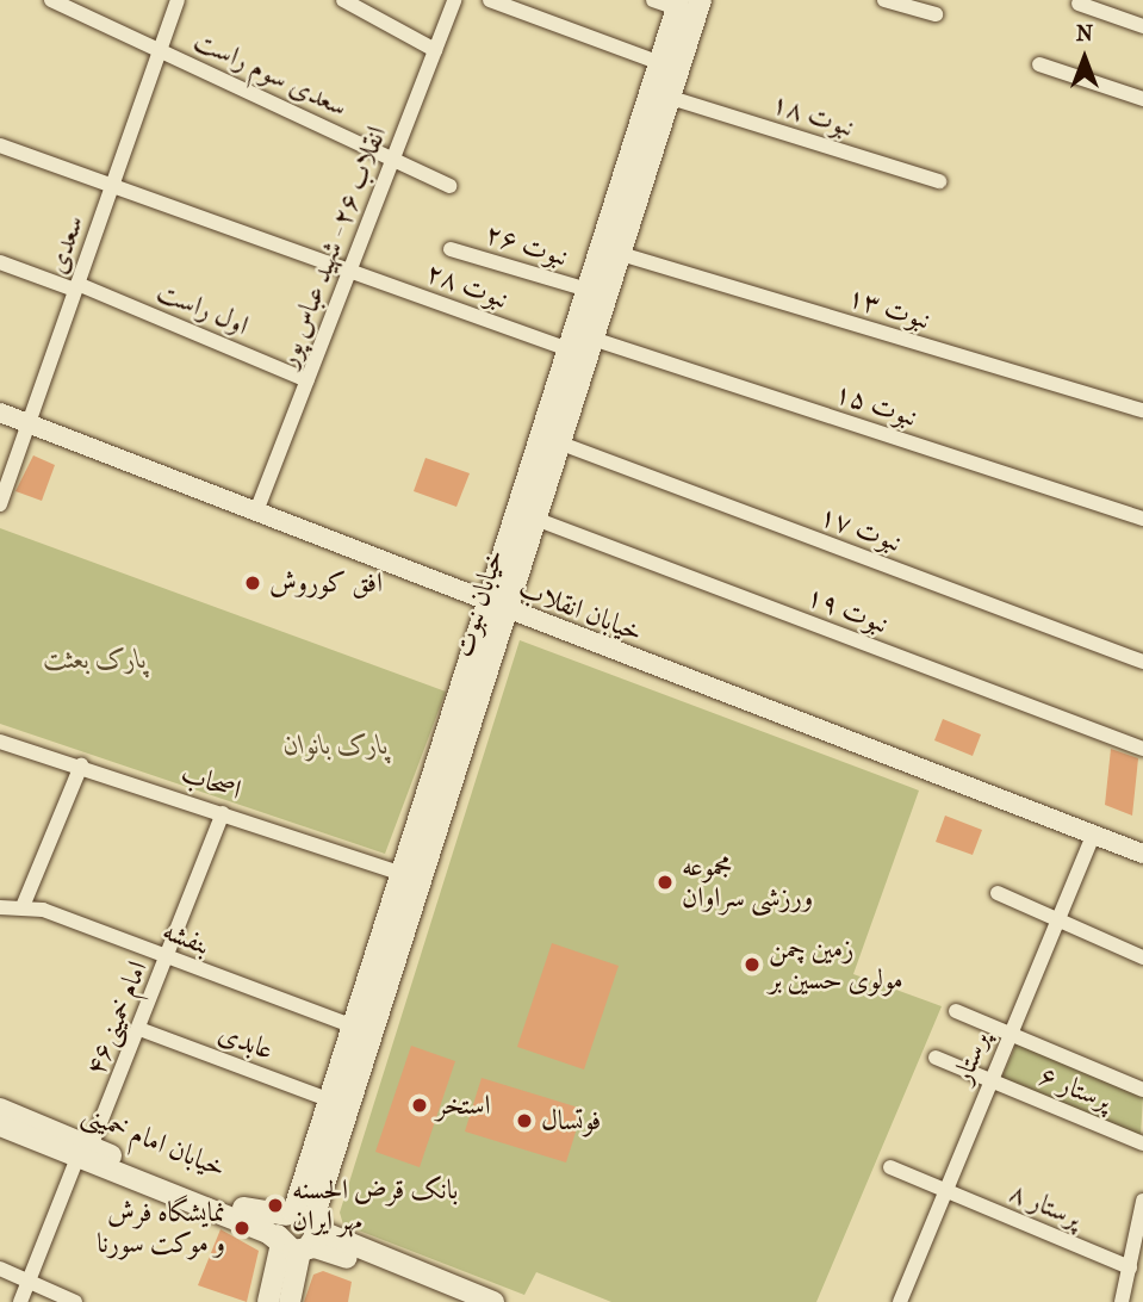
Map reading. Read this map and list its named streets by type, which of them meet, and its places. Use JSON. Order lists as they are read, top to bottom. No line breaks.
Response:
{"streets":{"main road":["خیابان نبوت","خیابان امام خمینی"],"street":["سعدی سوم راست","نبوت ۱۸","سعدی","نبوت ۲۶","انقلاب ۲۶ - شهید عباس پور","نبوت ۲۸","اول راست","نبوت ۱۳","نبوت ۱۵","نبوت ۱۷","خیابان انقلاب","نبوت ۱۹","اصحاب","بنفشه","امام خمینی۴۶","عابدی","پرستار","پرستار ۶","پرستار ۸"]},"crossings":[["سعدی سوم راست","سعدی"],["سعدی سوم راست","انقلاب ۲۶ - شهید عباس پور"],["نبوت ۱۸","خیابان نبوت"],["سعدی","نبوت ۲۸"],["سعدی","اول راست"],["سعدی","خیابان انقلاب"],["نبوت ۲۶","خیابان نبوت"],["انقلاب ۲۶ - شهید عباس پور","نبوت ۲۸"],["انقلاب ۲۶ - شهید عباس پور","اول راست"],["انقلاب ۲۶ - شهید عباس پور","خیابان انقلاب"],["نبوت ۲۸","نبوت ۱۵"],["نبوت ۲۸","خیابان نبوت"],["نبوت ۱۳","خیابان نبوت"],["نبوت ۱۵","خیابان نبوت"],["نبوت ۱۷","خیابان نبوت"],["خیابان نبوت","خیابان انقلاب"],["خیابان نبوت","نبوت ۱۹"],["خیابان نبوت","اصحاب"],["خیابان نبوت","بنفشه"],["خیابان نبوت","عابدی"],["خیابان نبوت","خیابان امام خمینی"],["خیابان انقلاب","پرستار"],["اصحاب","امام خمینی۴۶"],["بنفشه","امام خمینی۴۶"],["امام خمینی۴۶","عابدی"],["امام خمینی۴۶","خیابان امام خمینی"],["پرستار","پرستار ۶"],["پرستار","پرستار ۸"]],"parks":["پارک بعثت","پارک بانوان"],"places":["افق کوروش","مجموعه ورزشی سراوان","زمین چمن مولوی حسین بر","استخر","فوتسال","بانک قرض الحسنه مهر ایران","نمایشگاه فرش و موکت سورنا"],"north":"top"}
